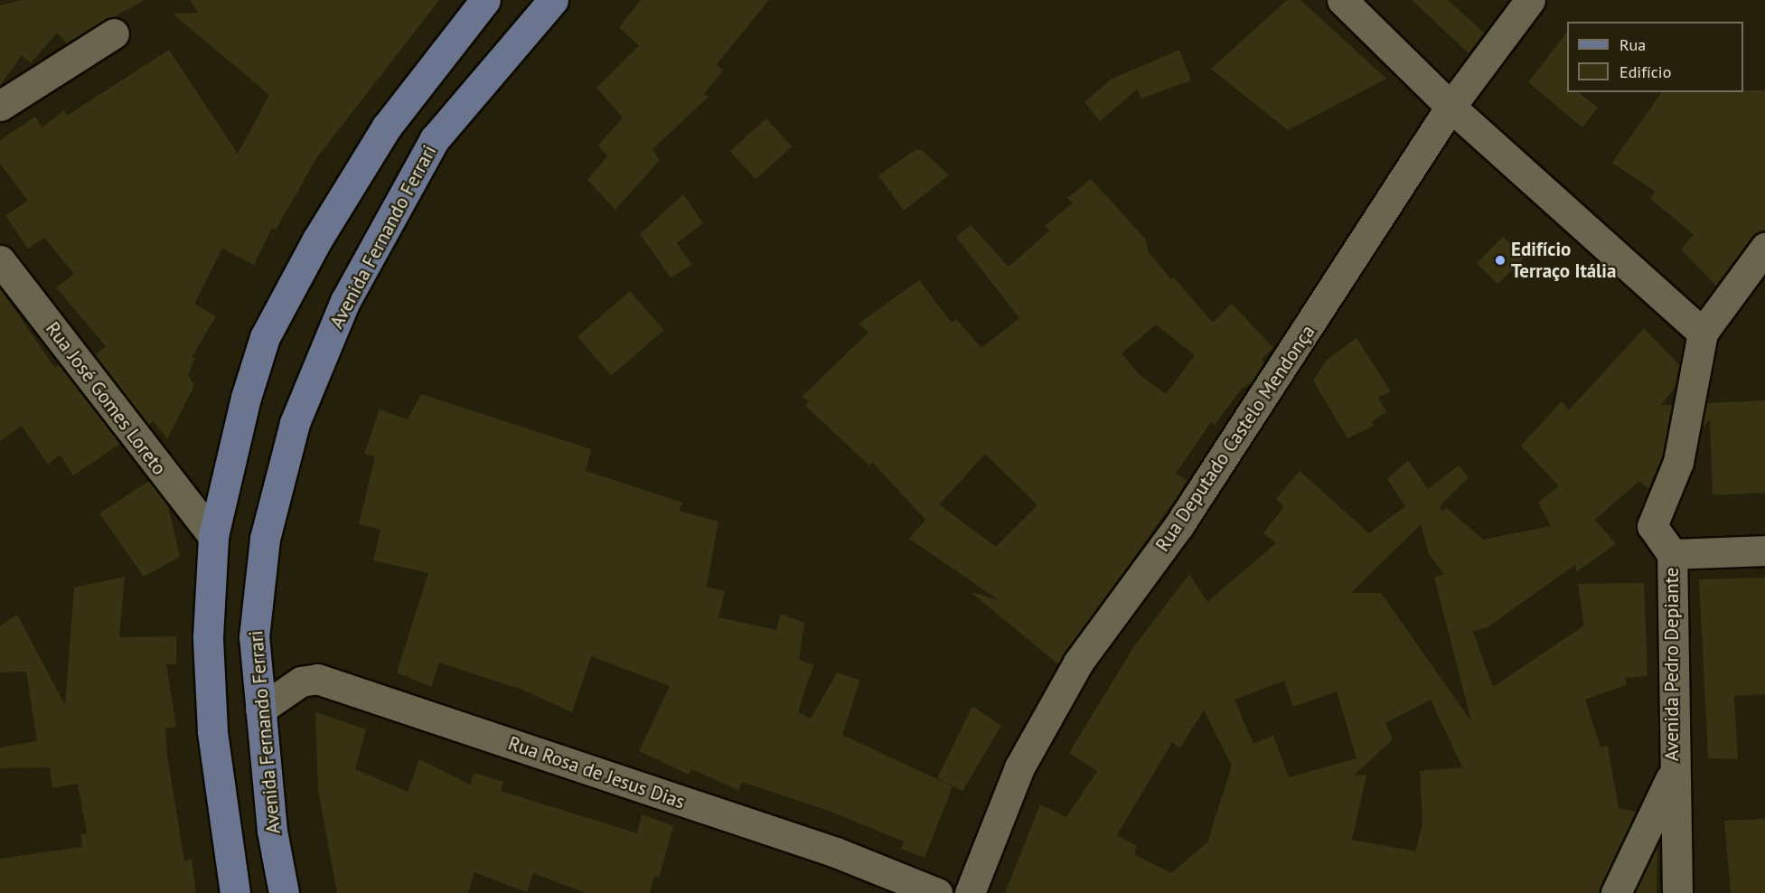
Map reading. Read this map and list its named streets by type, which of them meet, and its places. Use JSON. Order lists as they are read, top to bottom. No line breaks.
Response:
{"streets":{"main road":["Avenida Fernando Ferrari"],"street":["Rua José Gomes Loreto","Rua Deputado Castelo Mendonça","Avenida Pedro Depiante","Rua Rosa de Jesus Dias"]},"crossings":[["Avenida Fernando Ferrari","Rua Rosa de Jesus Dias"]],"places":["Edifício Terraço Itália"],"legend":["Rua","Edifício"]}
